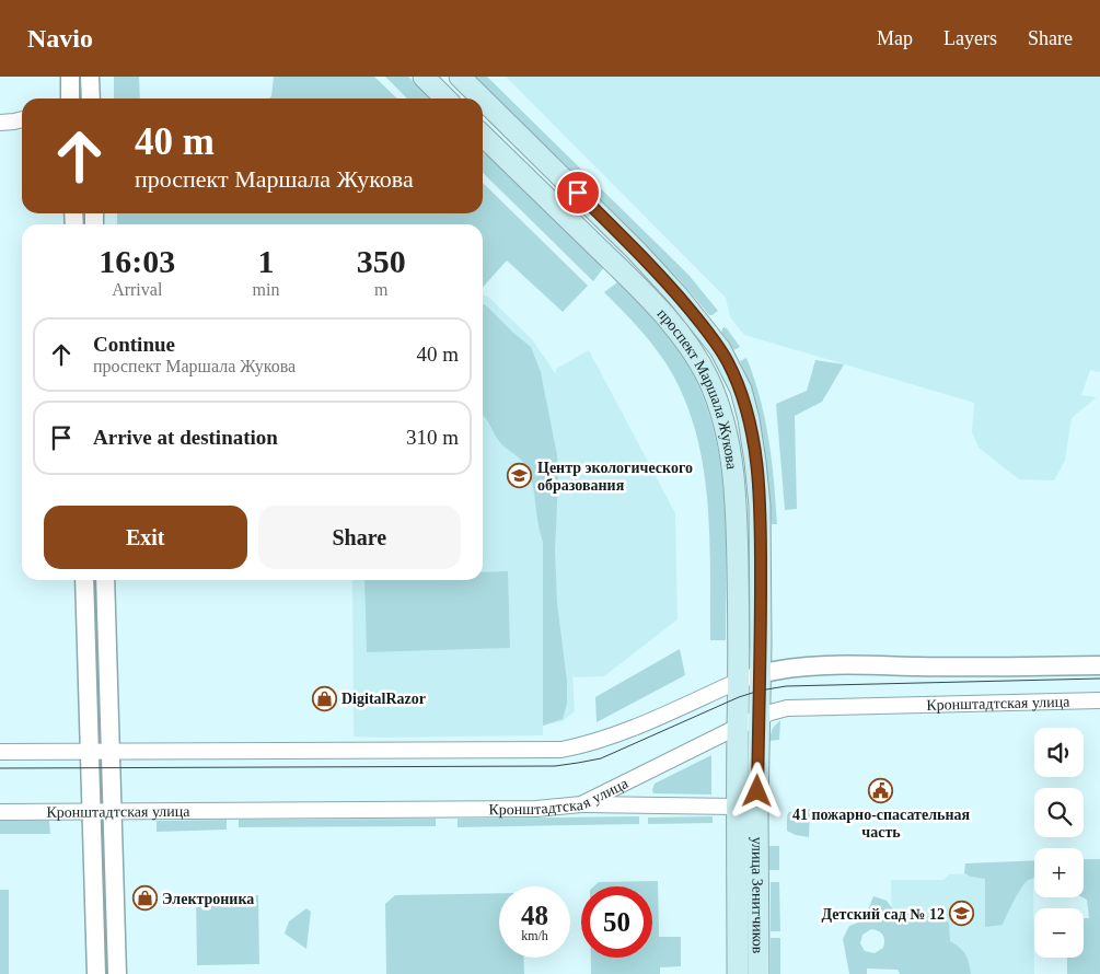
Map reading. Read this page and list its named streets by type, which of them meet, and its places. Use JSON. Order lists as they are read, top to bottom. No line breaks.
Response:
{"streets":{"main road":["проспект Маршала Жукова","улица Зенитчиков"],"street":["Кронштадтская улица"]},"crossings":[["проспект Маршала Жукова","Кронштадтская улица"],["проспект Маршала Жукова","улица Зенитчиков"],["Кронштадтская улица","улица Зенитчиков"]],"places":{"school or university":["Центр экологического образования","Детский сад № 12"],"shop":["DigitalRazor","Электроника"],"public building":["41 пожарно-спасательная часть"]},"page":{"header":"Navio","nav":["Map","Layers","Share"],"turn":["40 m","проспект Маршала Жукова"],"eta":["16:03","Arrival","1","min","350","m"],"list":[{"name":"Continue","note":"проспект Маршала Жукова","value":"40 m"},{"name":"Arrive at destination","value":"310 m"}],"buttons":["Exit","Share"],"map_buttons":["+","−"],"speed":"48 km/h","limit":"50"}}
